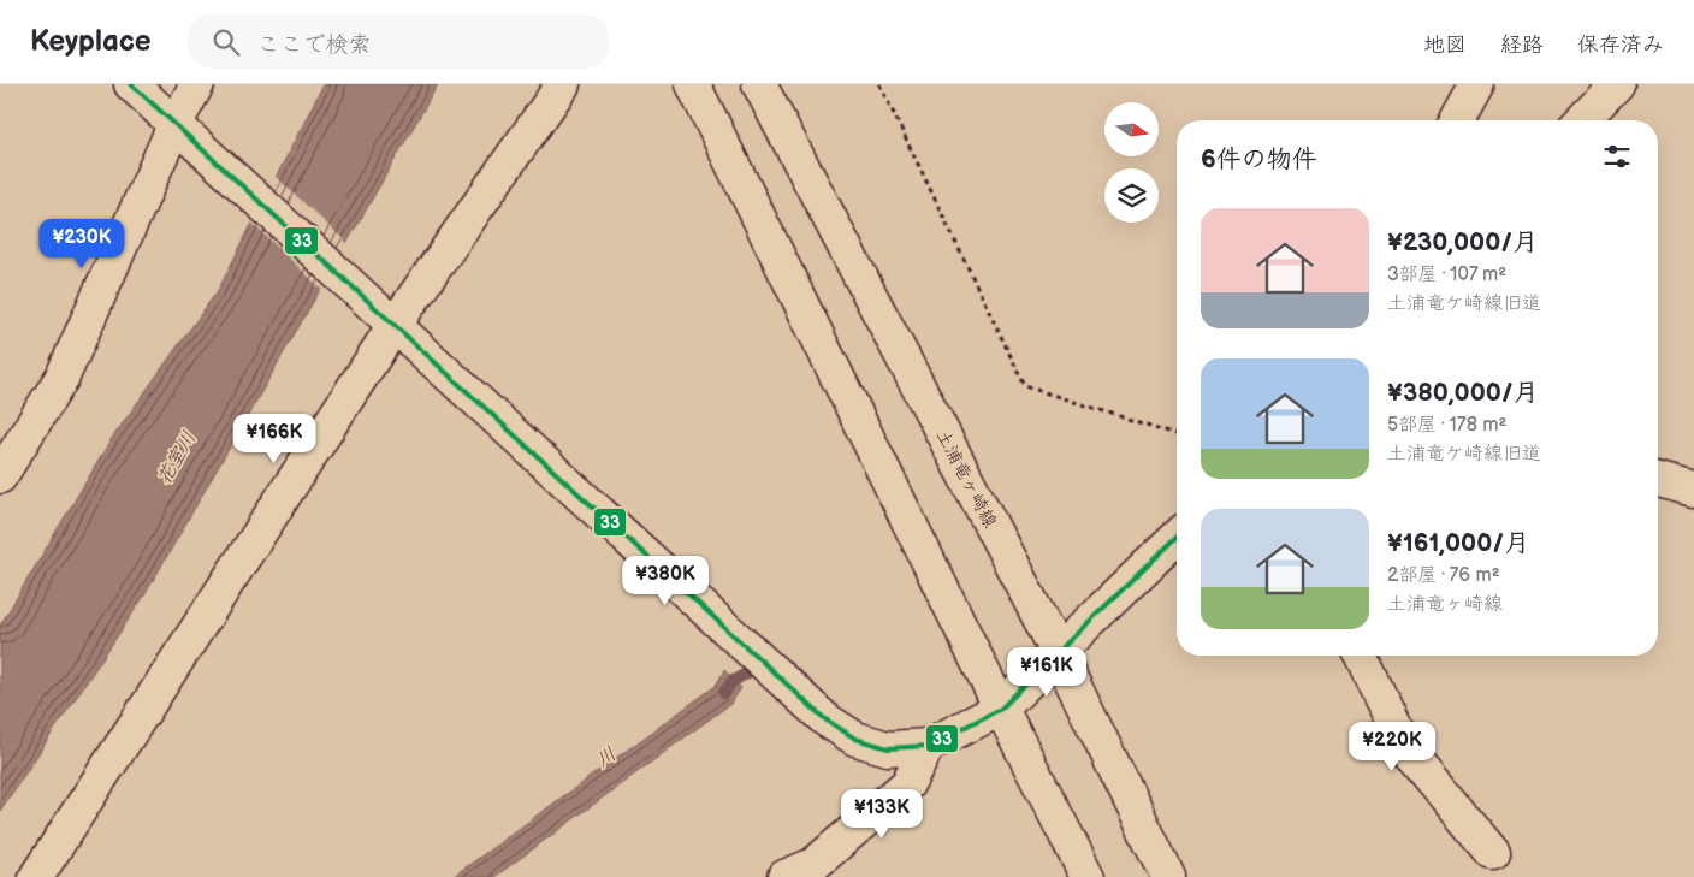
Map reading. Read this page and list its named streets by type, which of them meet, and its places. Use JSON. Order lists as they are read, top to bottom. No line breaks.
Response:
{"streets":{"street":["土浦竜ヶ崎線"]},"water":["花室川","川"],"lines":["transit line 33"],"north":"right","page":{"header":"Keyplace","search":"ここで検索","nav":["地図","経路","保存済み"],"heading":"6件の物件","list":[{"name":"¥230,000/月","note":"3部屋 · 107 m² · 土浦竜ケ崎線旧道"},{"name":"¥380,000/月","note":"5部屋 · 178 m² · 土浦竜ケ崎線旧道"},{"name":"¥161,000/月","note":"2部屋 · 76 m² · 土浦竜ヶ崎線"}],"price":["¥230K","¥166K","¥380K","¥161K","¥220K","¥133K"]}}
